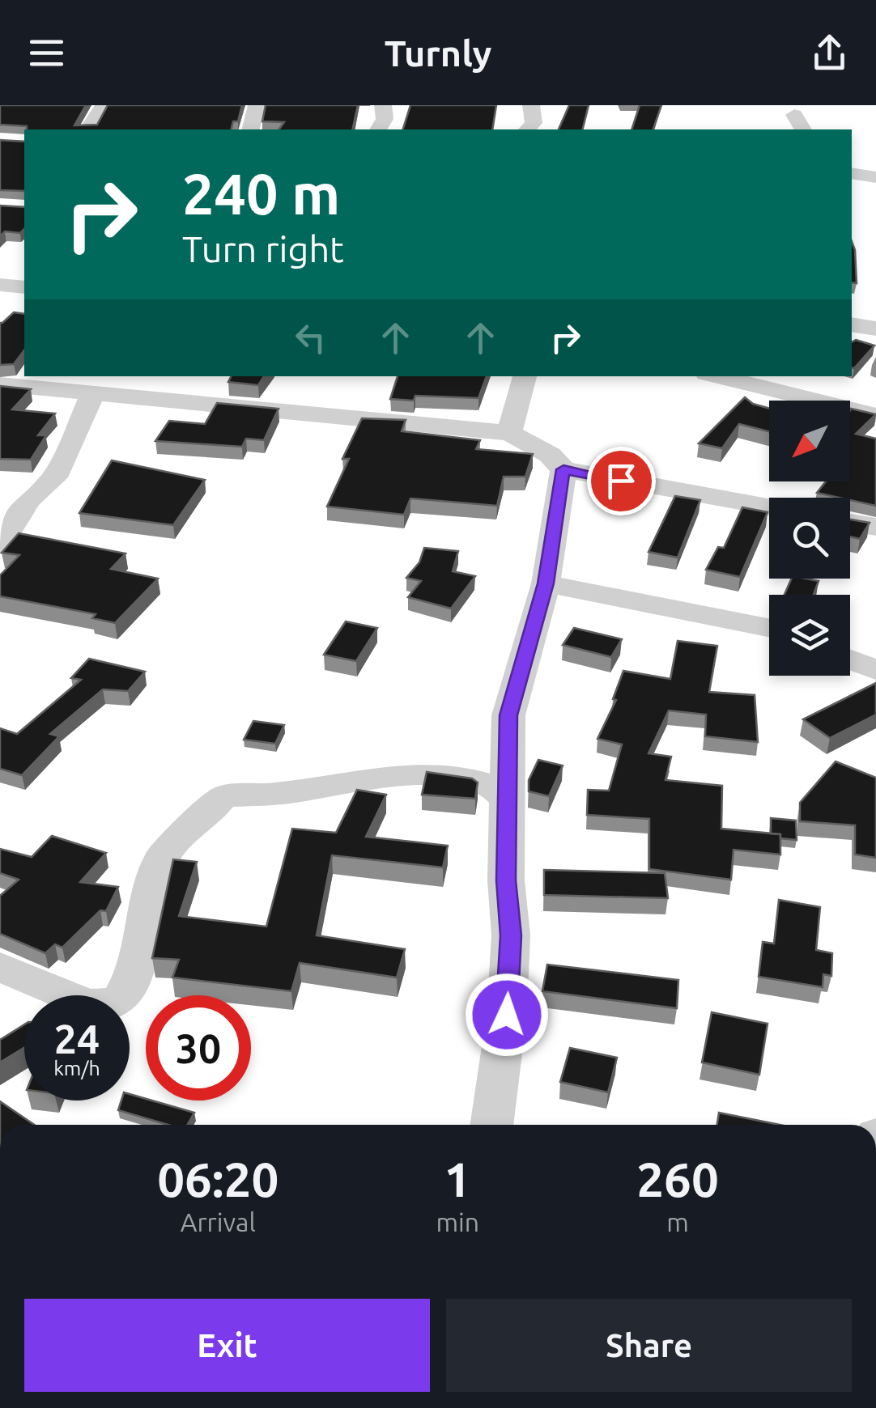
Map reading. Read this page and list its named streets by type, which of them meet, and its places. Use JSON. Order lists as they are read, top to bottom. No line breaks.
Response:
{"north":"bottom left","page":{"header":"Turnly","turn":["240 m","Turn right"],"speed":"24 km/h","limit":"30","eta":["06:20","Arrival","1","min","260","m"],"buttons":["Exit","Share"]}}
